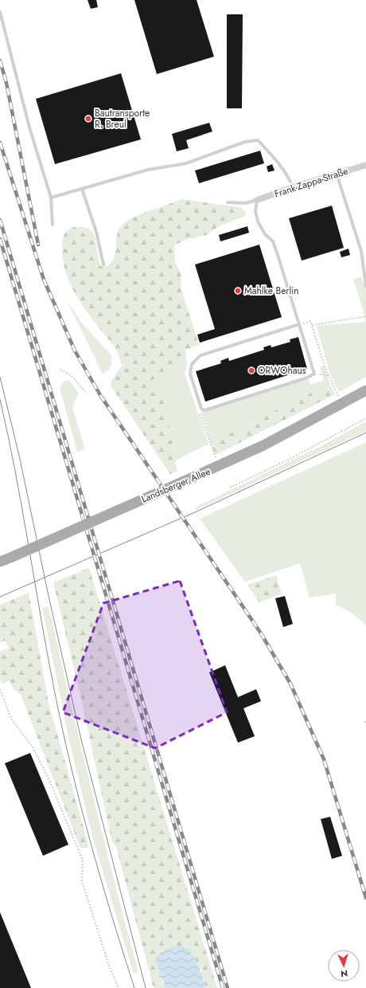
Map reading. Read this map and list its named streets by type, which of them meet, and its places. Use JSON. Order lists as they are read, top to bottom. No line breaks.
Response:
{"streets":{"main road":["Landsberger Allee"],"street":["Frank-Zappa-Straße"]},"places":["Bautransporte R. Breul","Mahlke Berlin","ORWOhaus"],"north":"bottom"}
